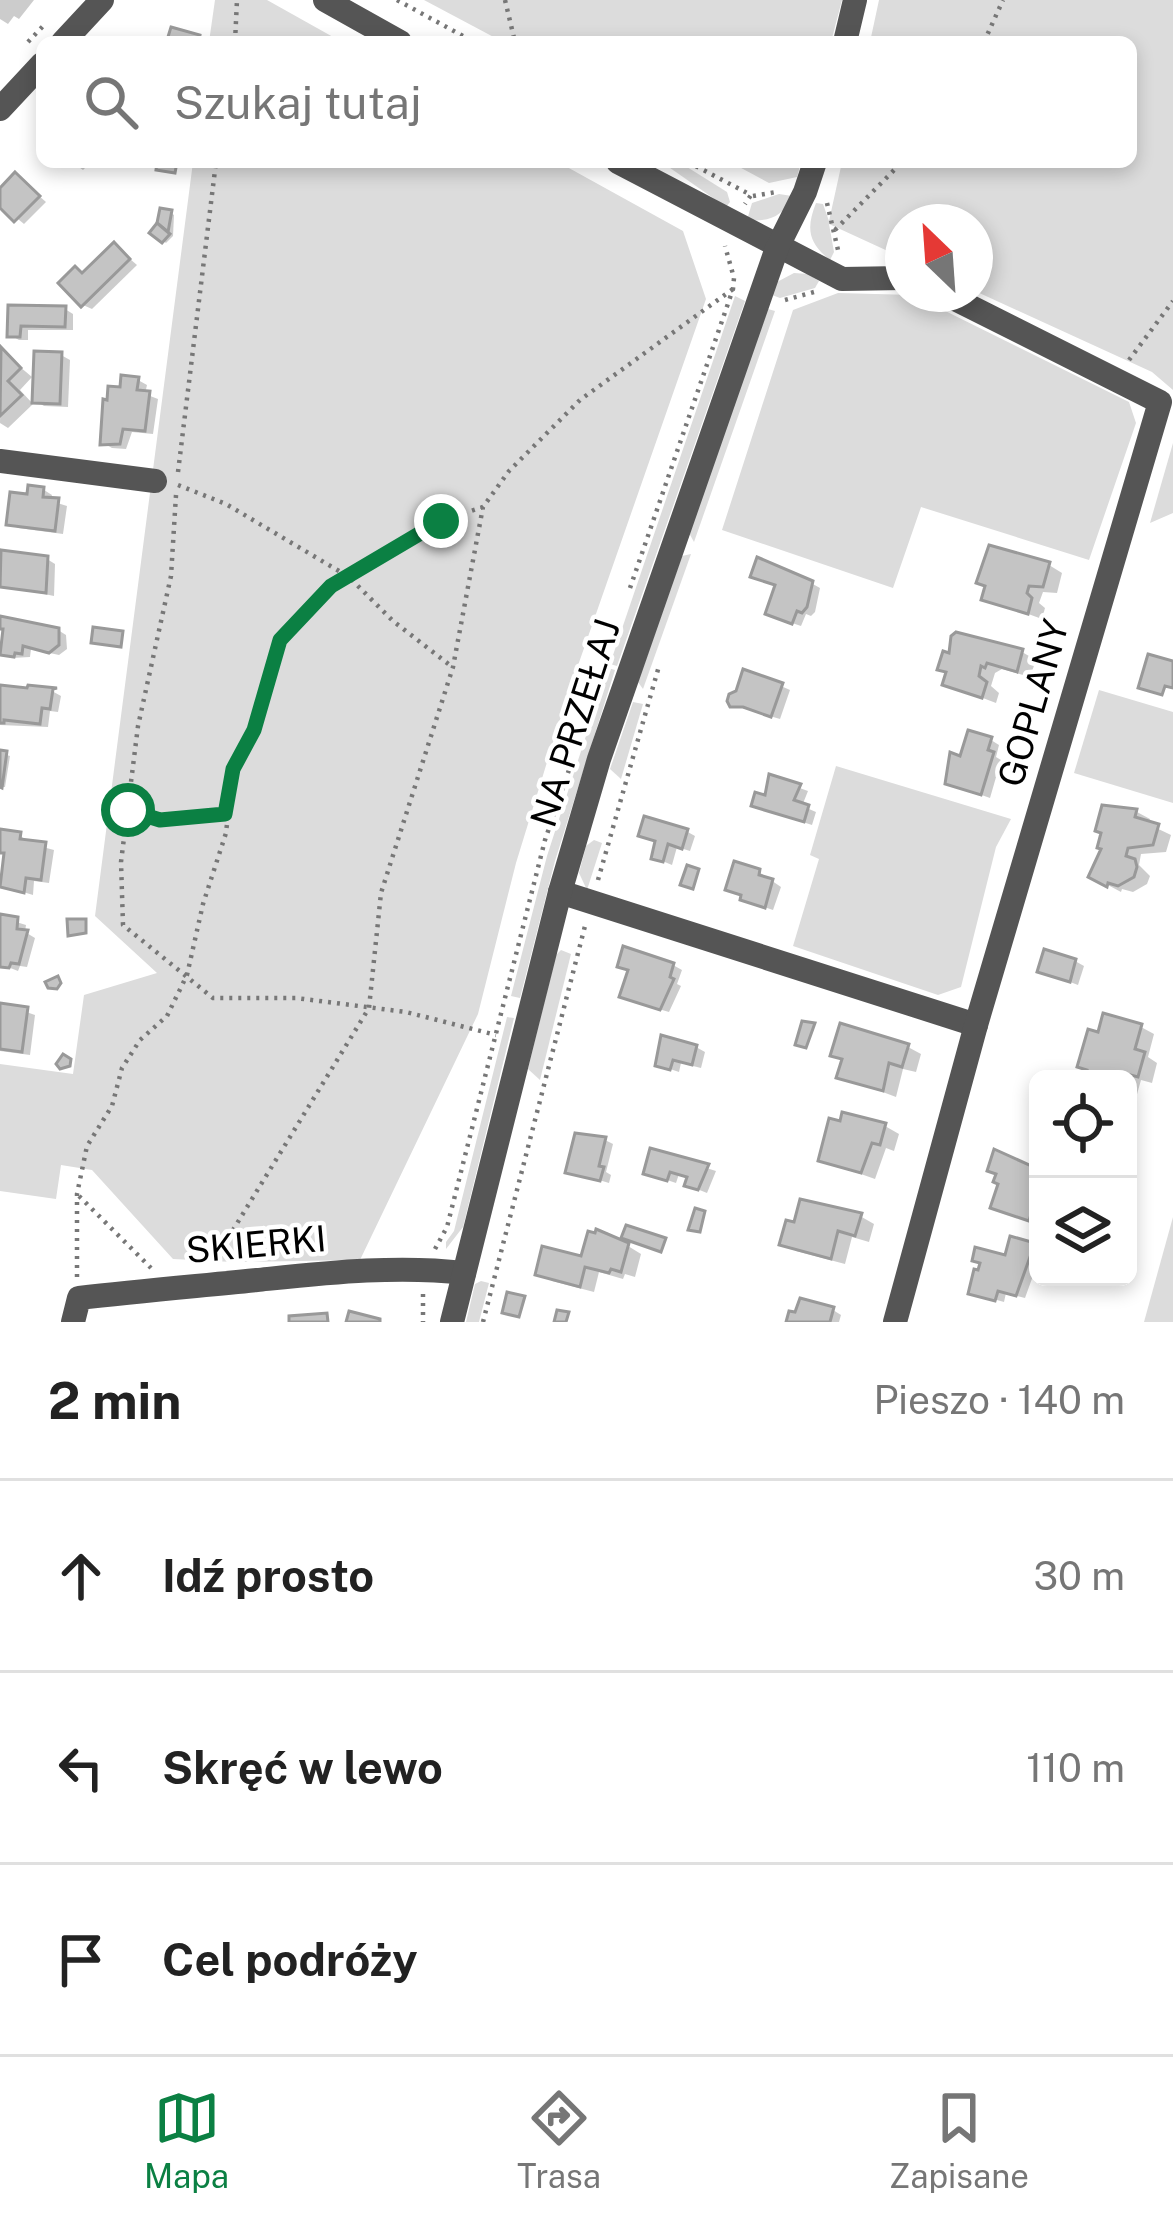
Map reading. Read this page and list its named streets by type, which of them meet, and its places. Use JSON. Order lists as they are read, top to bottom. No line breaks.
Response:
{"streets":{"street":["GOPLANY","NA PRZEŁAJ","SKIERKI"]},"crossings":[["NA PRZEŁAJ","SKIERKI"]],"north":"top left","page":{"search":"Szukaj tutaj","heading":["2 min","Pieszo · 140 m"],"list":[["Idź prosto","30 m"],["Skręć w lewo","110 m"],"Cel podróży"],"nav":["Mapa","Trasa","Zapisane"]}}
